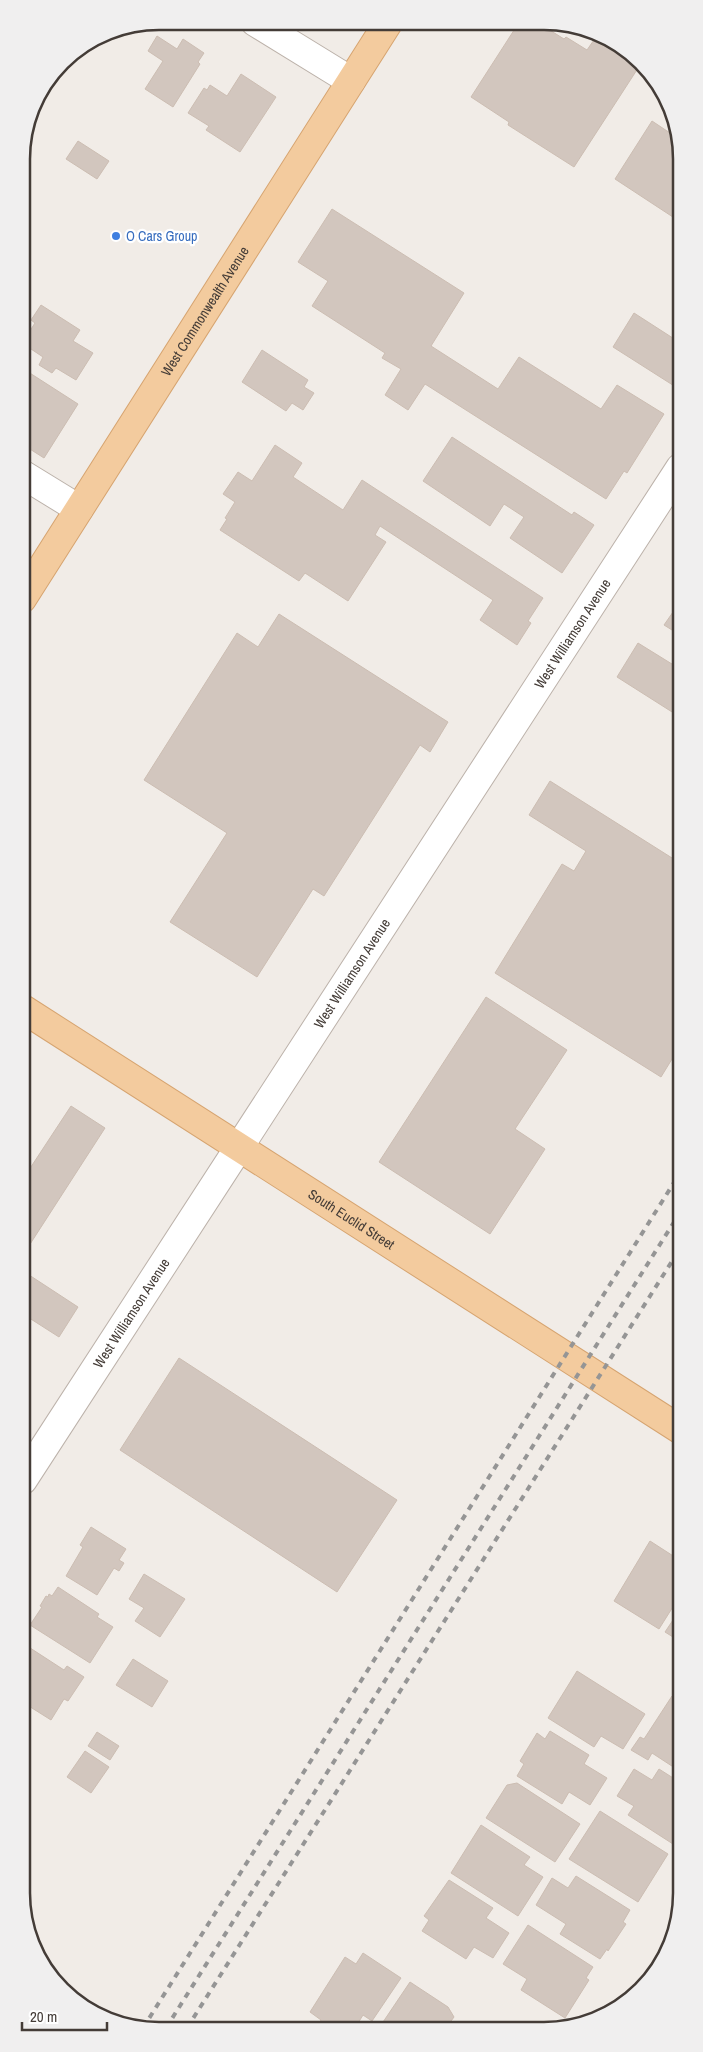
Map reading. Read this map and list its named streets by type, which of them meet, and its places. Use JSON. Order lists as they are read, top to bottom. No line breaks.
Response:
{"streets":{"main road":["West Commonwealth Avenue","South Euclid Street"],"street":["West Williamson Avenue"]},"crossings":[["West Williamson Avenue","South Euclid Street"]],"places":["O Cars Group"],"scale_bar":"20 m"}
